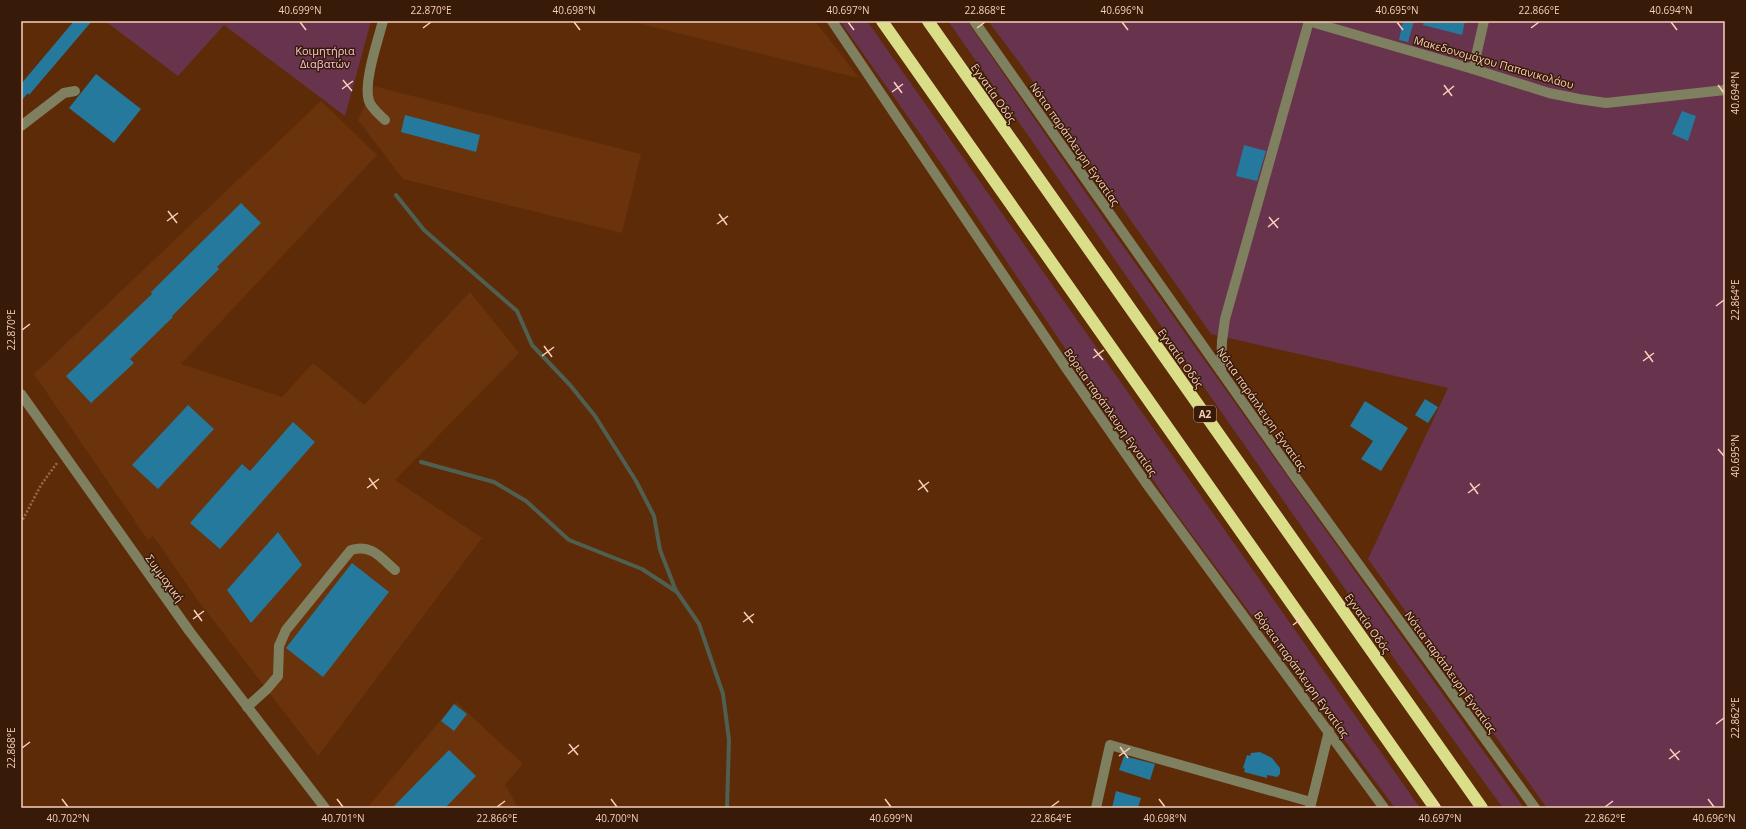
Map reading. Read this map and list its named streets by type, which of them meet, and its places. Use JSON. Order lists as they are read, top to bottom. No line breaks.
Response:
{"streets":{"highway":["Εγνατία Οδός","Α2"],"street":["Μακεδονομάχου Παπανικολάου","Νότια παράπλευρη Εγνατίας","Βόρεια παράπλευρη Εγνατίας","Συμμαχική"]},"parks":["Κοιμητήρια Διαβατών"],"coordinates":["40.699°N","22.870°E","40.698°N","40.697°N","22.868°E","40.696°N","40.695°N","22.866°E","40.694°N","22.864°E","22.862°E","40.702°N","40.701°N","40.700°N"]}
